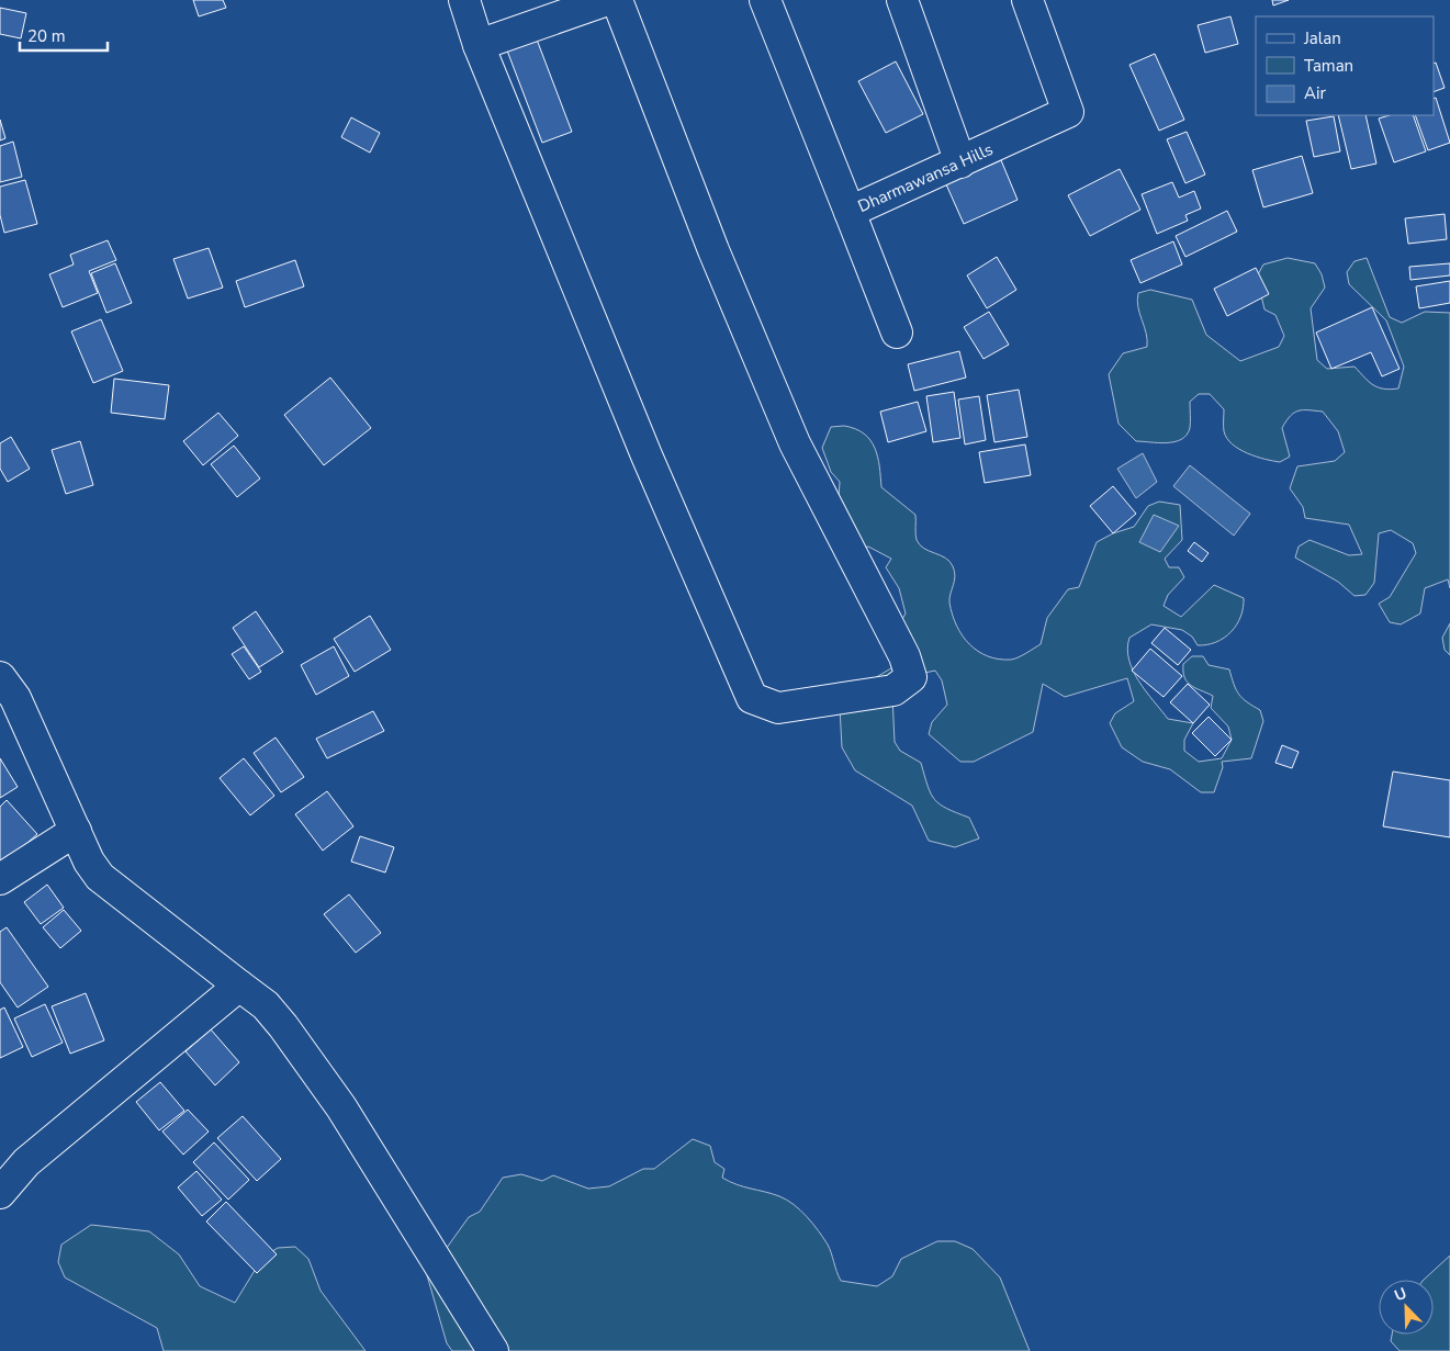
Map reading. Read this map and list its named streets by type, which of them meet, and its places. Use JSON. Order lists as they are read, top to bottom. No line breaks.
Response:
{"streets":{"street":["Dharmawansa Hills"]},"legend":["Jalan","Taman","Air"],"scale_bar":"20 m","north":"top left"}
